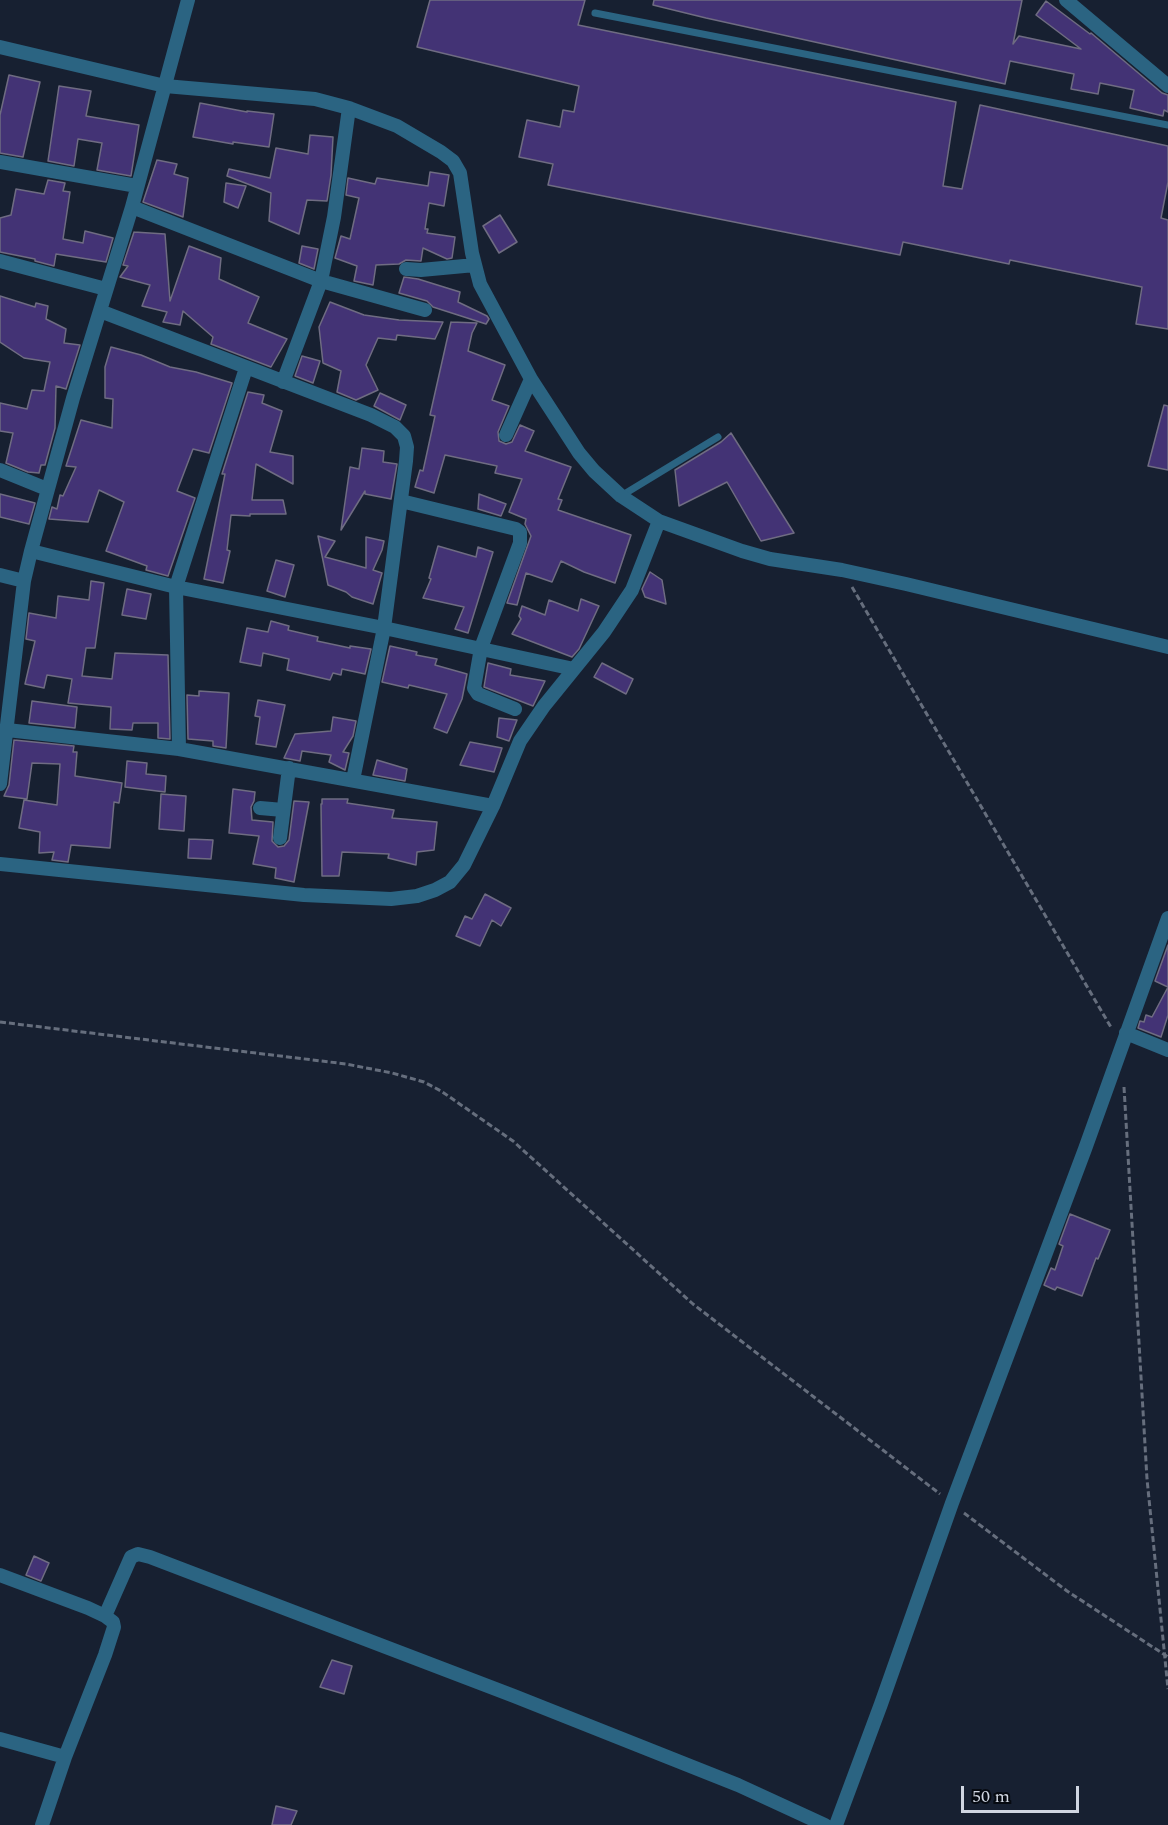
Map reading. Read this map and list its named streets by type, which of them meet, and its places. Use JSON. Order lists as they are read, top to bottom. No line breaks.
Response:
{"scale_bar":"50 m"}
